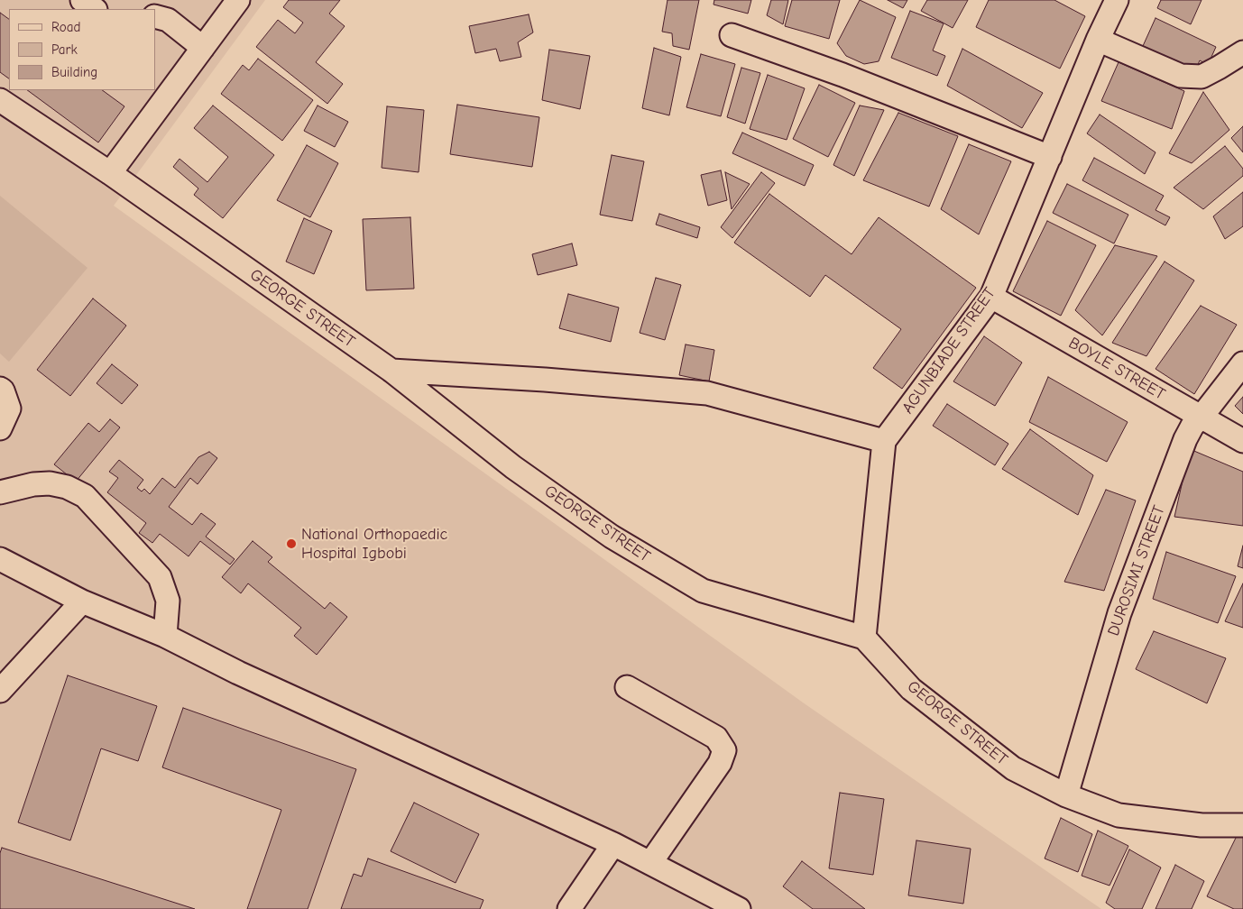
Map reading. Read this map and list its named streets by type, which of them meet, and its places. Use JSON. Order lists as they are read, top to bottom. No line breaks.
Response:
{"streets":{"street":["GEORGE STREET","AGUNBIADE STREET","BOYLE STREET","DUROSIMI STREET"]},"crossings":[["GEORGE STREET","DUROSIMI STREET"],["AGUNBIADE STREET","BOYLE STREET"],["BOYLE STREET","DUROSIMI STREET"]],"places":["National Orthopaedic Hospital Igbobi"],"legend":["Road","Park","Building"]}
